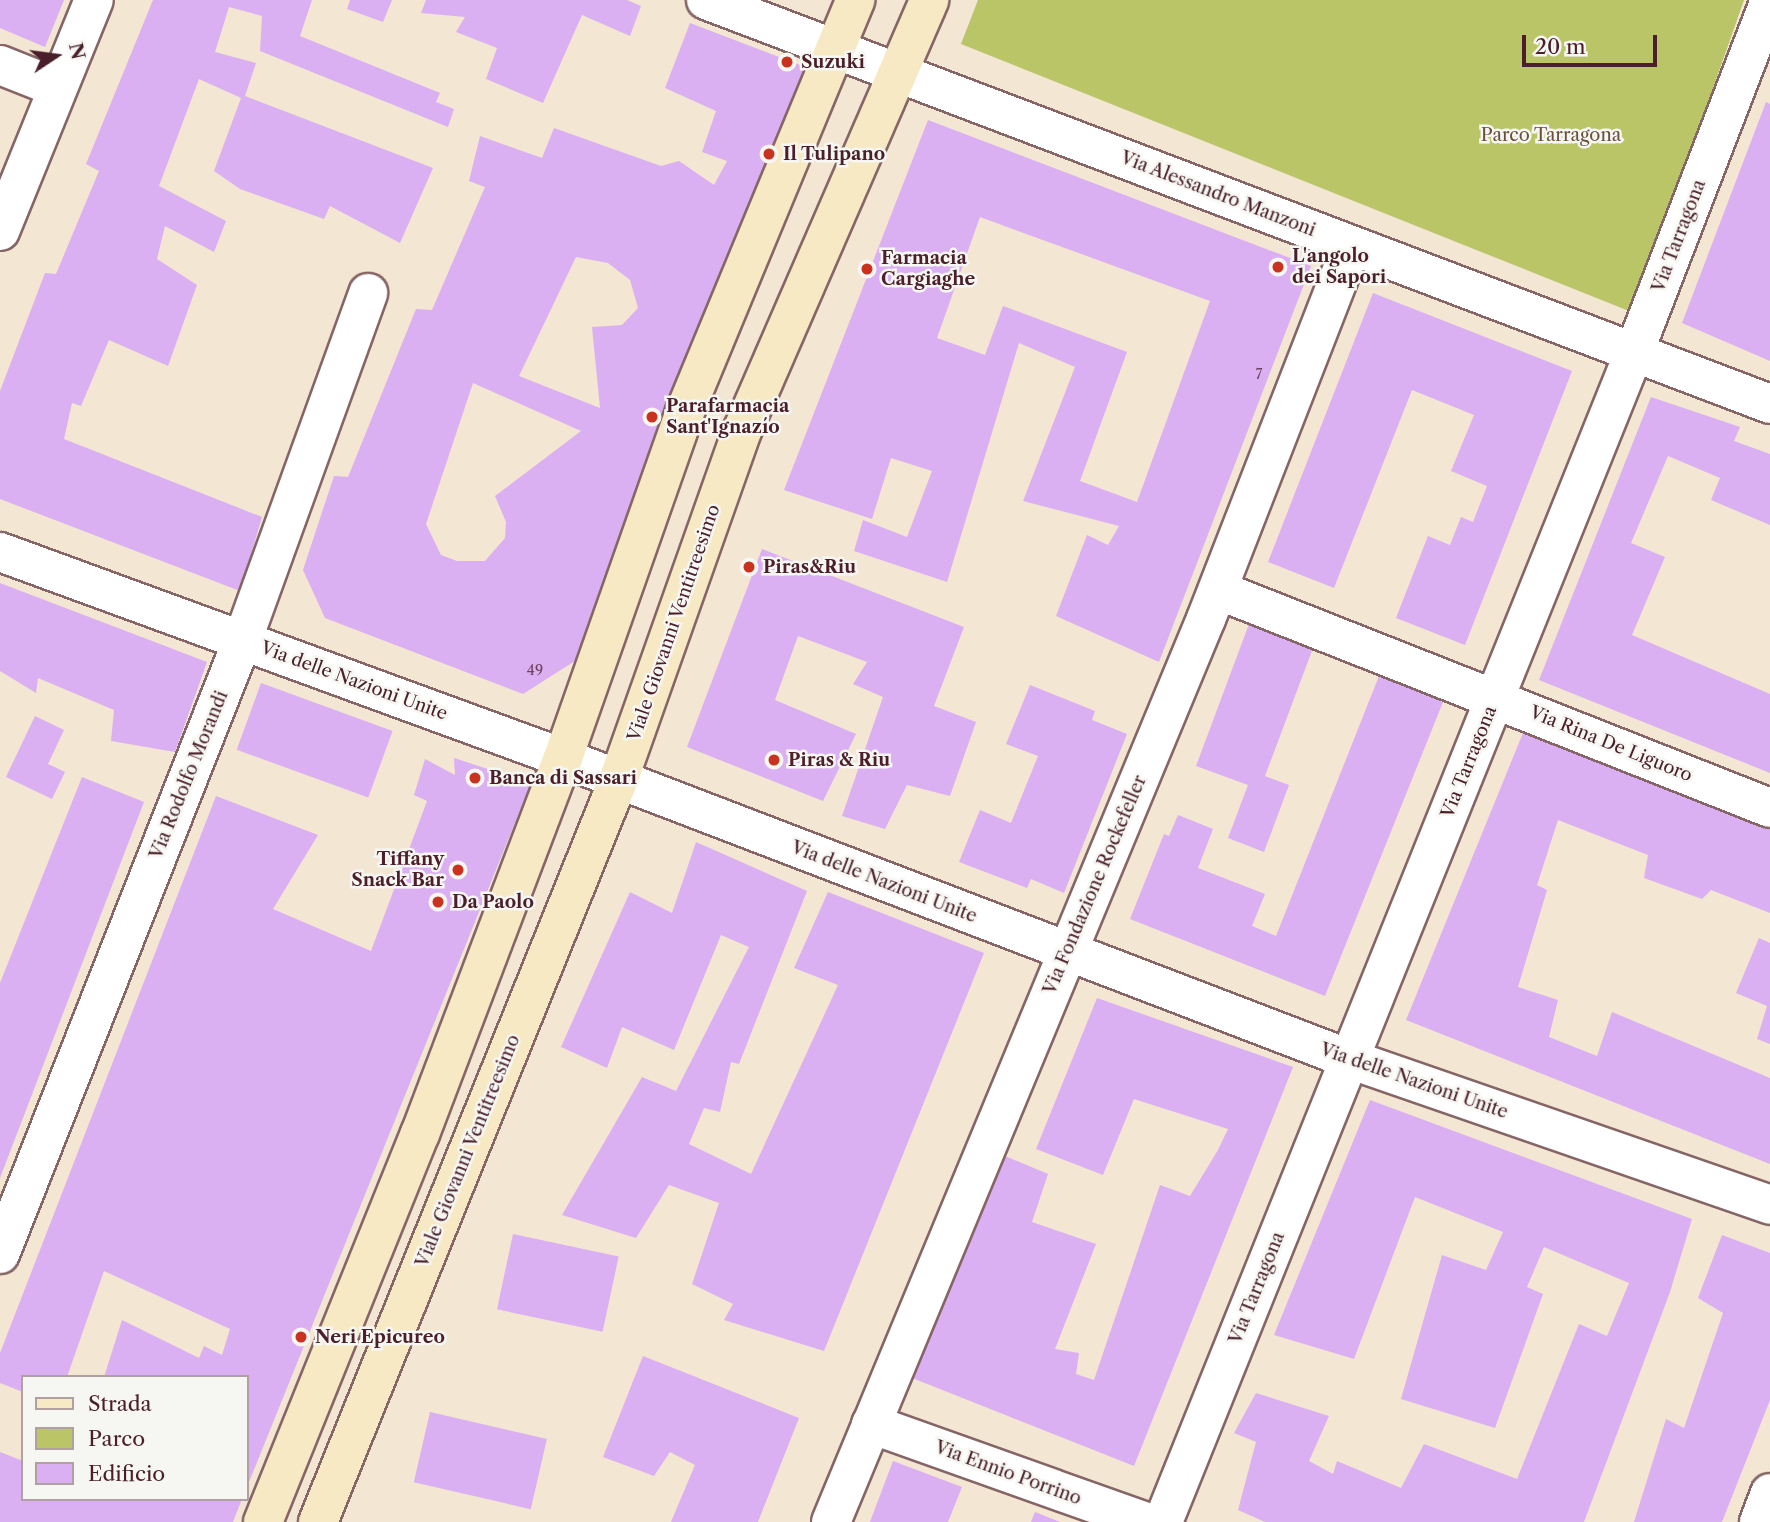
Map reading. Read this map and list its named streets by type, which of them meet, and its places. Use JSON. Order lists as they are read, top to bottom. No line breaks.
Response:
{"streets":{"main road":["Viale Giovanni Ventitreesimo"],"street":["Via Alessandro Manzoni","Via Tarragona","Via delle Nazioni Unite","Via Rina De Liguoro","Via Rodolfo Morandi","Via Fondazione Rockefeller","Via Ennio Porrino"]},"crossings":[["Via Alessandro Manzoni","Via Tarragona"],["Via Alessandro Manzoni","Viale Giovanni Ventitreesimo"],["Via Alessandro Manzoni","Via Fondazione Rockefeller"],["Via Tarragona","Via delle Nazioni Unite"],["Via Tarragona","Via Rina De Liguoro"],["Viale Giovanni Ventitreesimo","Via delle Nazioni Unite"],["Via delle Nazioni Unite","Via Rodolfo Morandi"],["Via delle Nazioni Unite","Via Fondazione Rockefeller"],["Via Rina De Liguoro","Via Fondazione Rockefeller"],["Via Fondazione Rockefeller","Via Ennio Porrino"]],"parks":["Parco Tarragona"],"places":["Suzuki","Il Tulipano","L'angolo dei Sapori","Farmacia Cargiaghe","Parafarmacia Sant'Ignazío","Piras&Riu","Piras & Riu","Banca di Sassari","Tiffany Snack Bar","Da Paolo","Neri Epicureo"],"house_numbers":["7","49"],"legend":["Strada","Parco","Edificio"],"scale_bar":"20 m","north":"right"}
